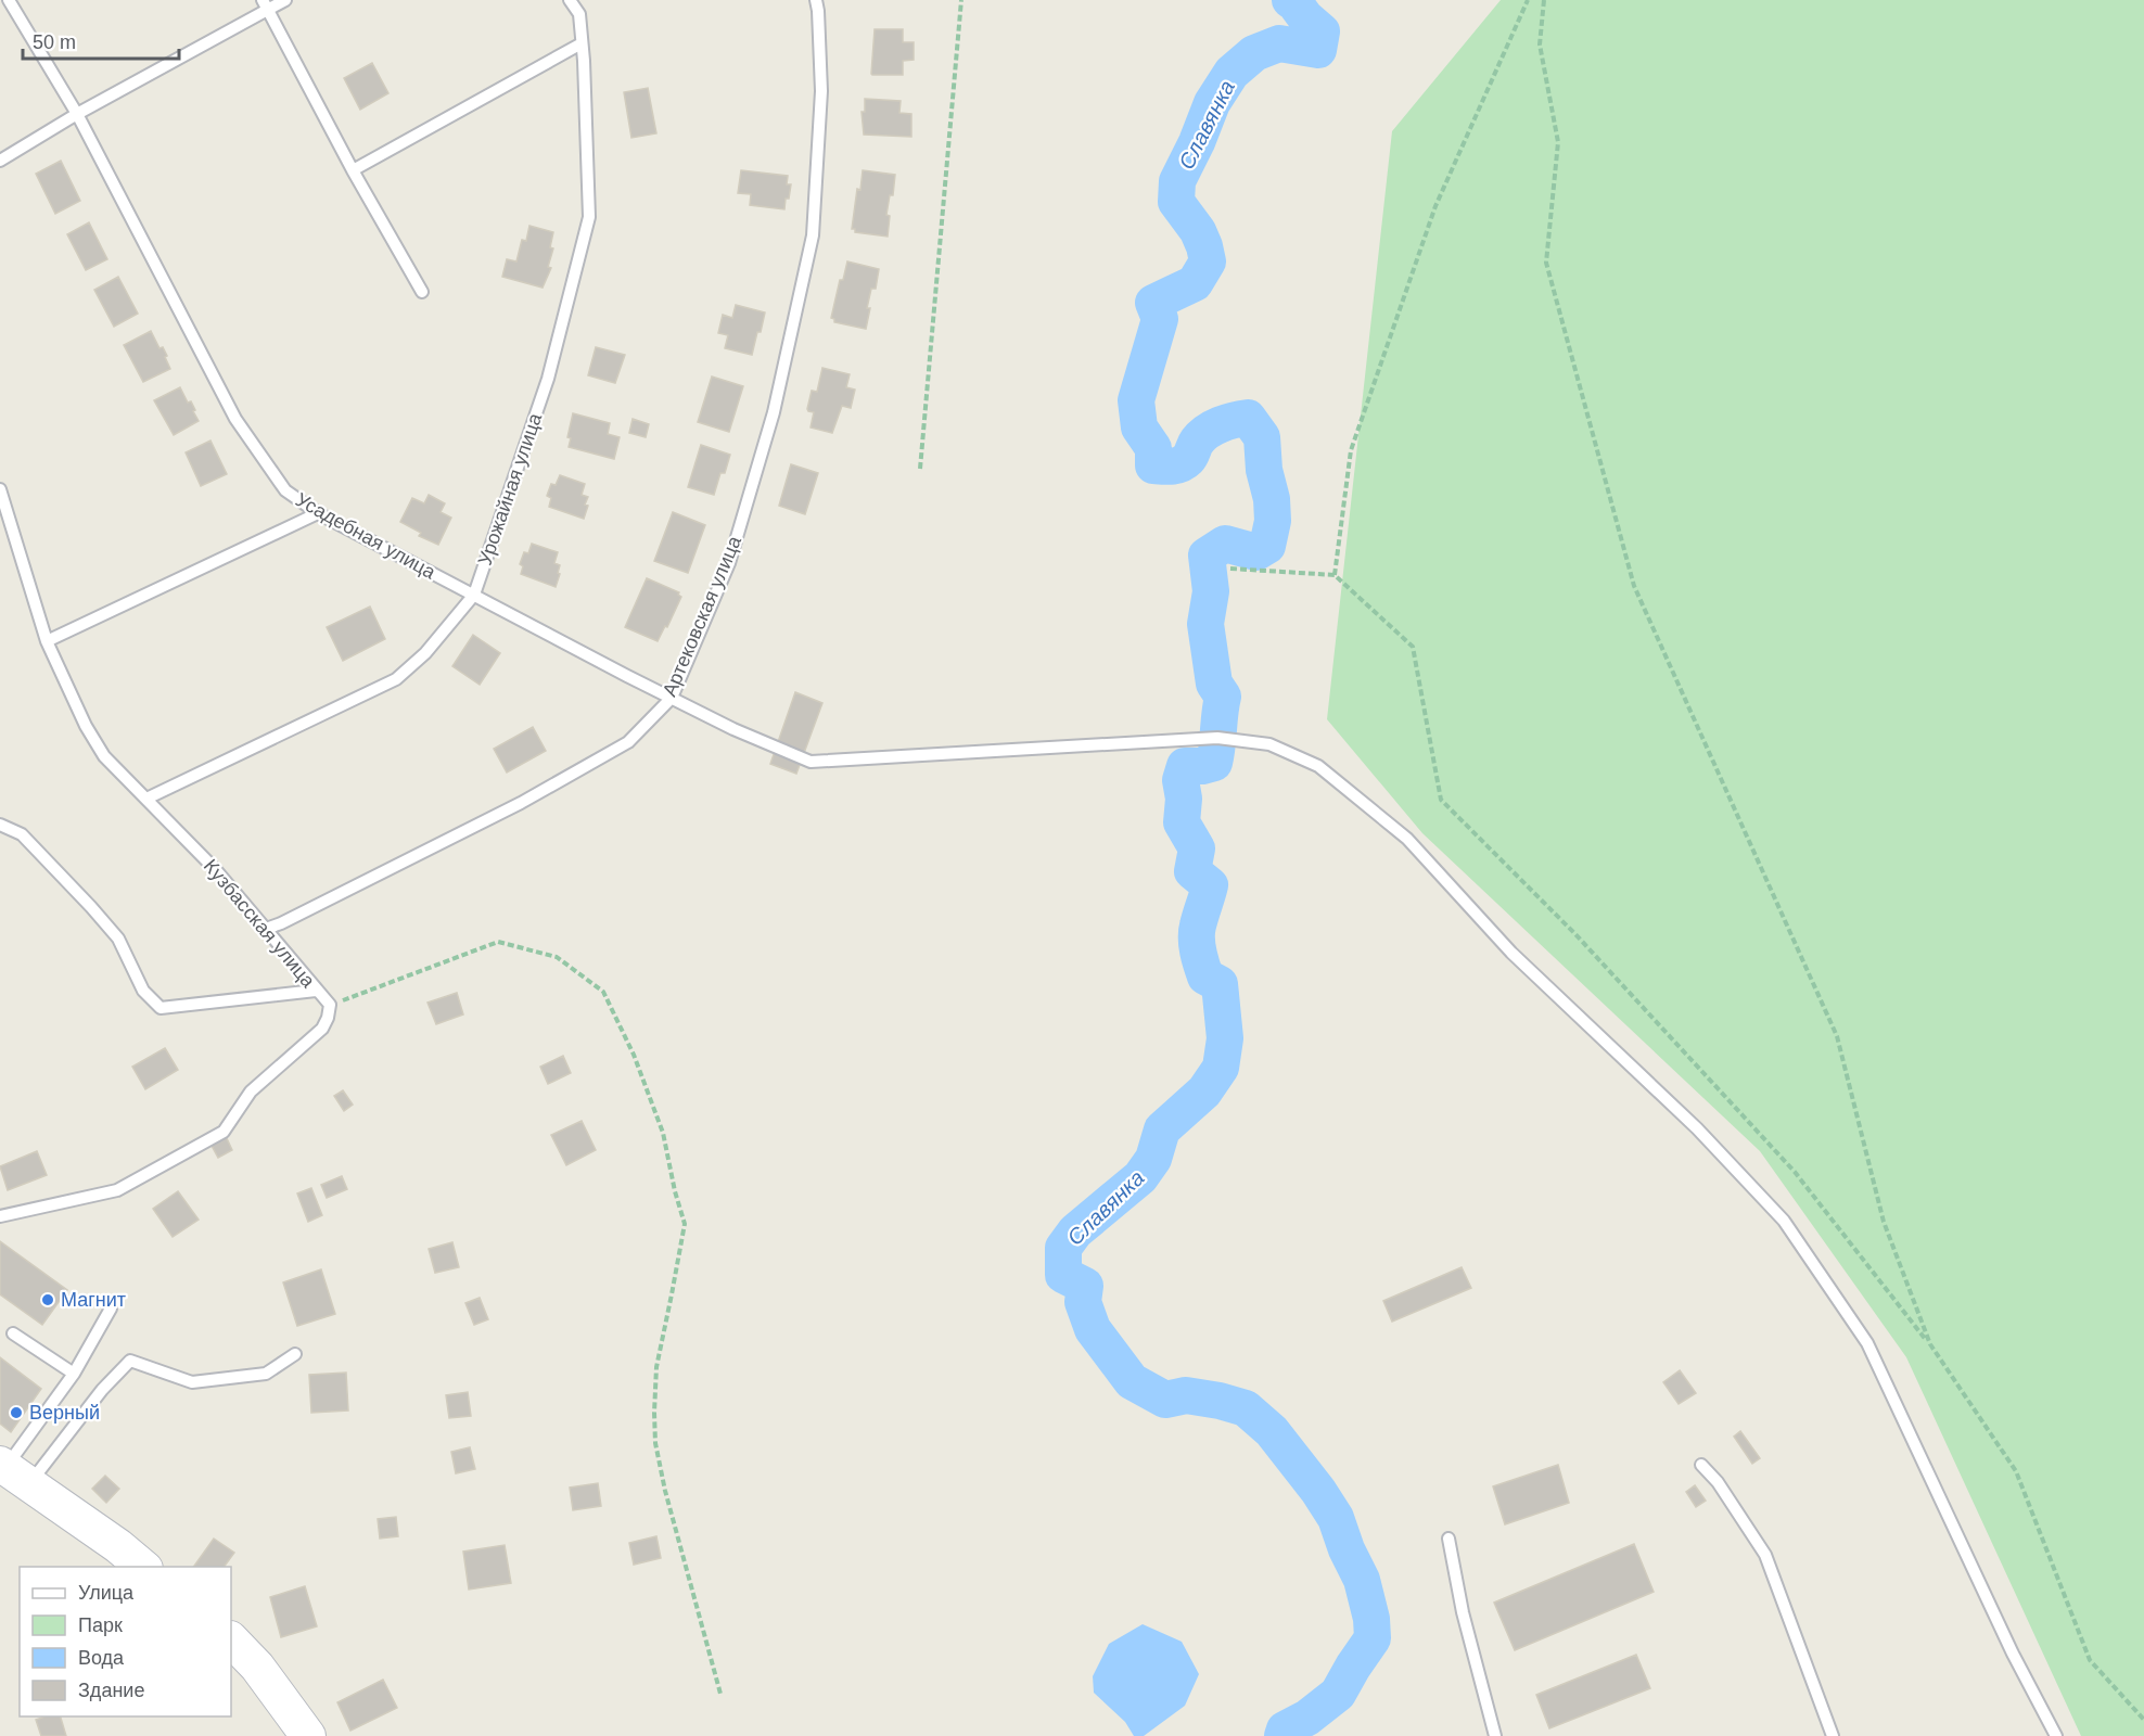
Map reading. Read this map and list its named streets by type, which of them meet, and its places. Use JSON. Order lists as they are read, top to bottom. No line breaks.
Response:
{"streets":{"lane":["Урожайная улица","Усадебная улица","Артековская улица","Кузбасская улица"]},"crossings":[["Урожайная улица","Усадебная улица"],["Урожайная улица","Кузбасская улица"],["Усадебная улица","Артековская улица"],["Артековская улица","Кузбасская улица"]],"water":["Славянка"],"places":["Магнит","Верный"],"legend":["Улица","Парк","Вода","Здание"],"scale_bar":"50 m"}
